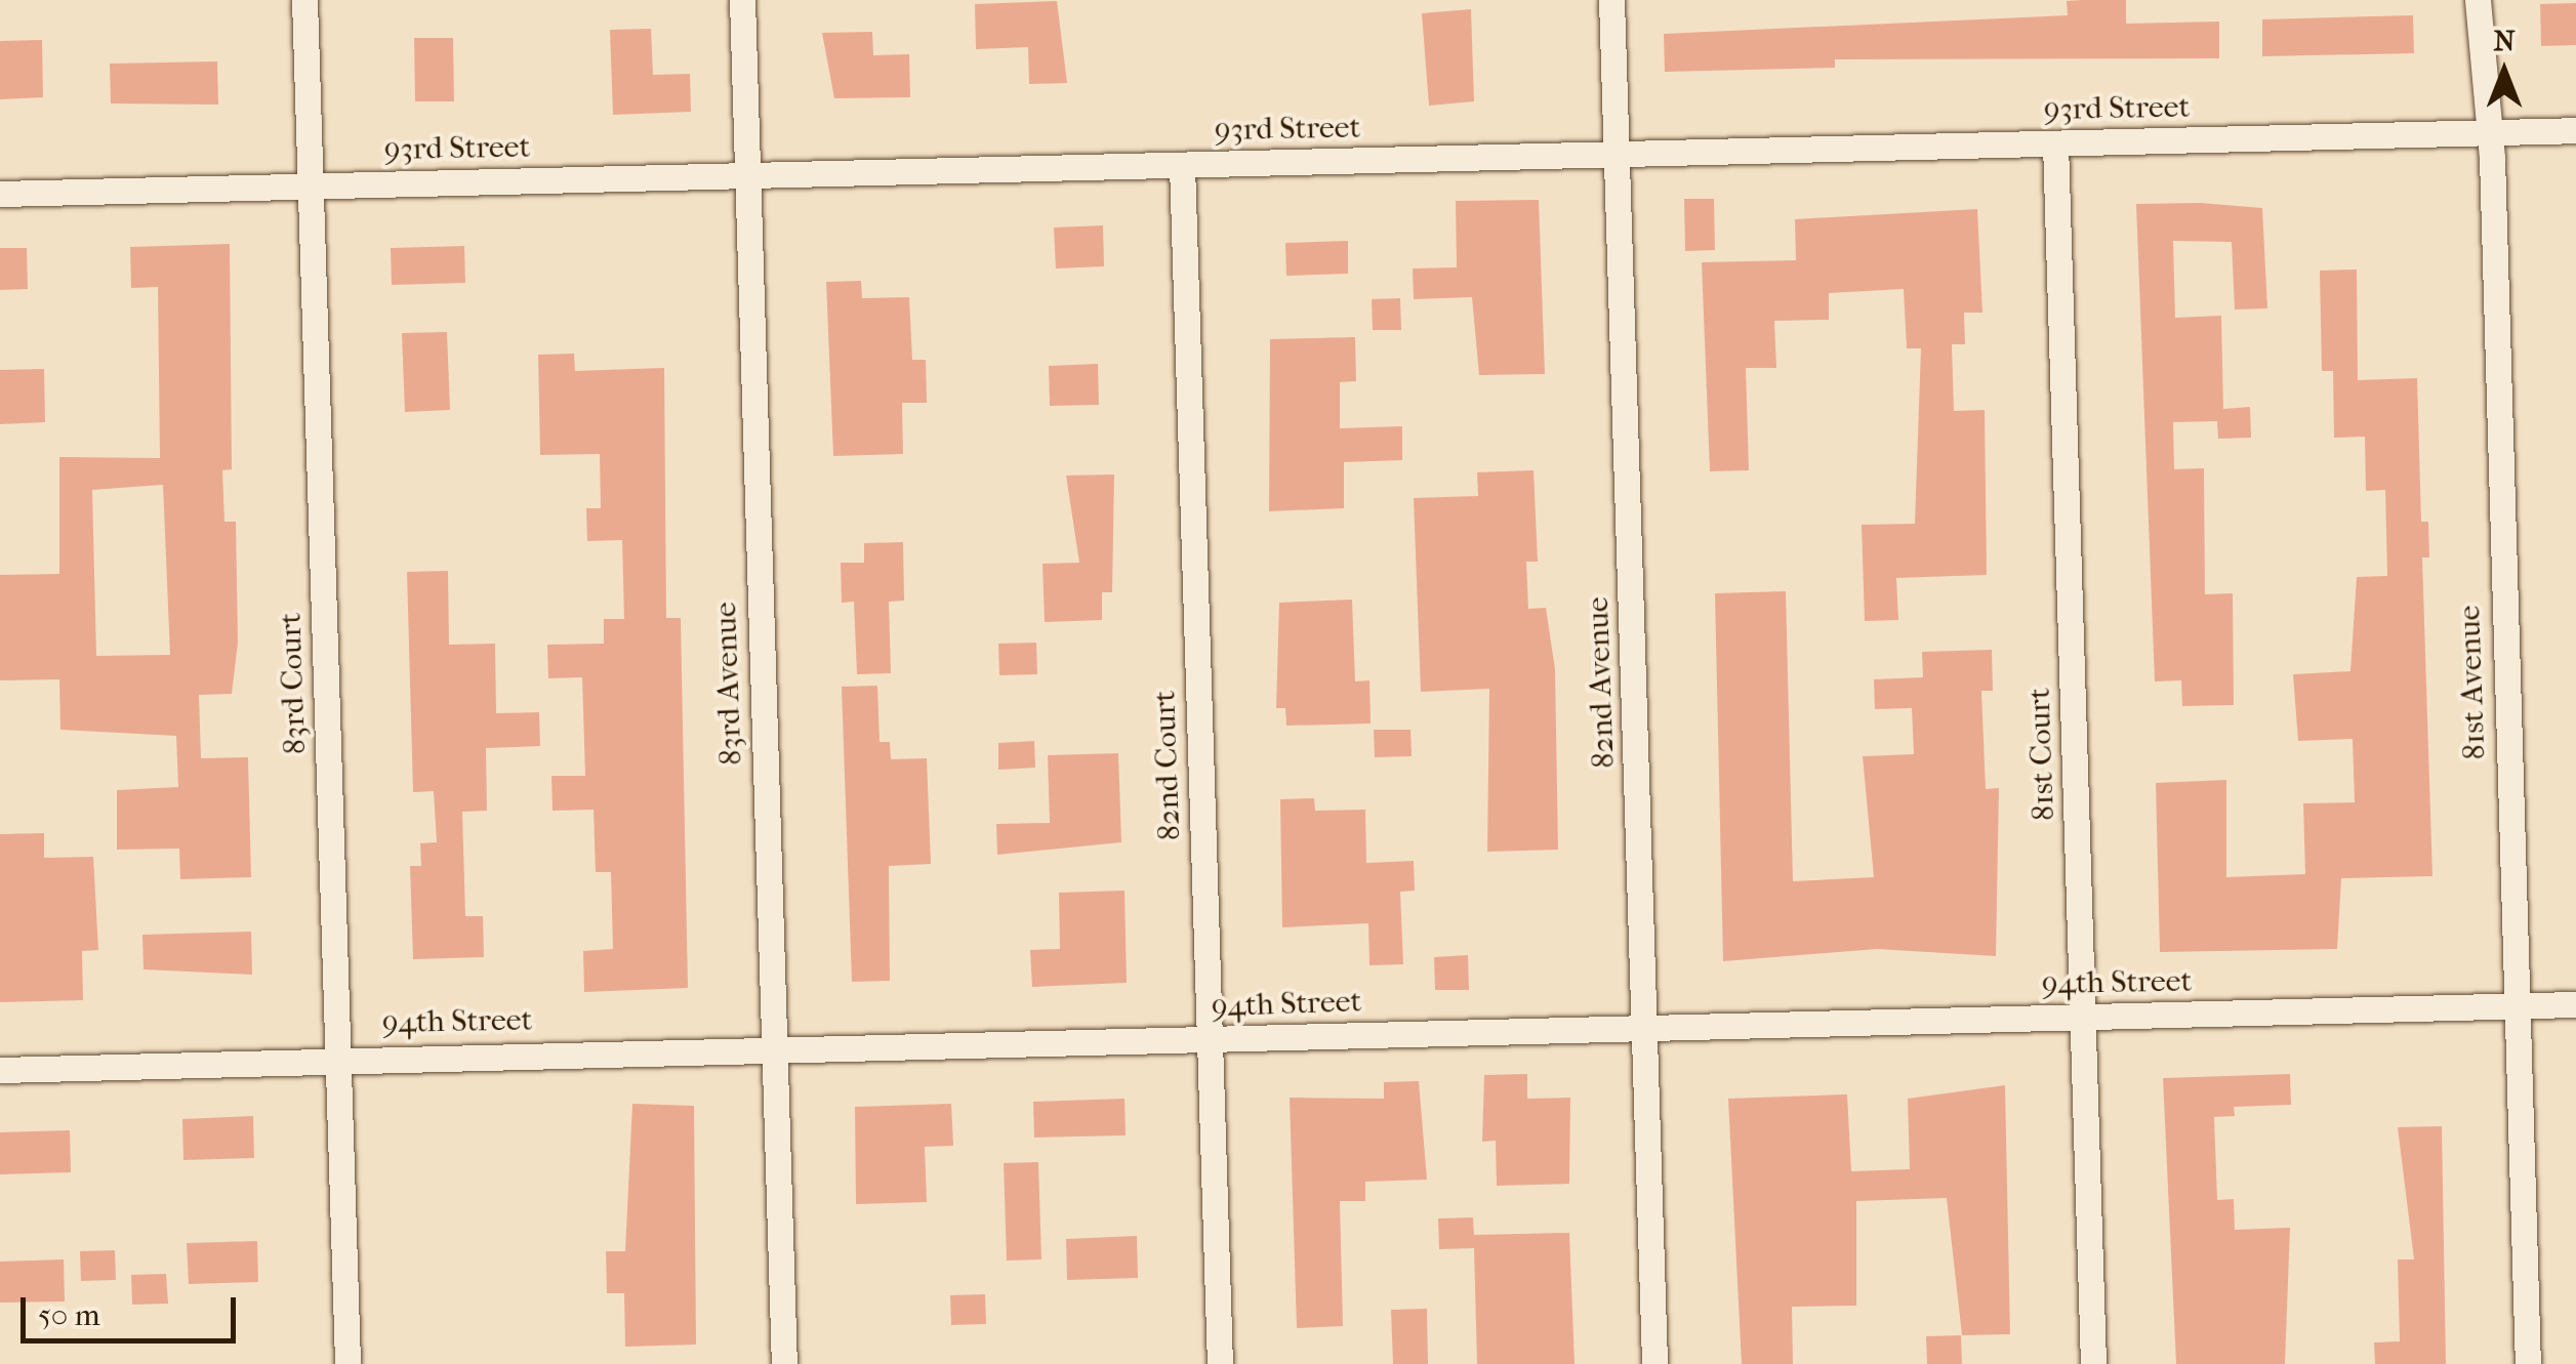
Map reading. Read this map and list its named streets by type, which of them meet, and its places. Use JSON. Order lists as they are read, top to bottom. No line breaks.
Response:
{"streets":{"street":["93rd Street","82nd Avenue","81st Avenue","83rd Court","83rd Avenue","81st Court","82nd Court","94th Street"]},"crossings":[["93rd Street","82nd Avenue"],["93rd Street","81st Avenue"],["93rd Street","83rd Court"],["93rd Street","83rd Avenue"],["93rd Street","81st Court"],["93rd Street","82nd Court"],["82nd Avenue","94th Street"],["81st Avenue","94th Street"],["83rd Court","94th Street"],["83rd Avenue","94th Street"],["81st Court","94th Street"],["82nd Court","94th Street"]],"scale_bar":"50 m","north":"top"}
